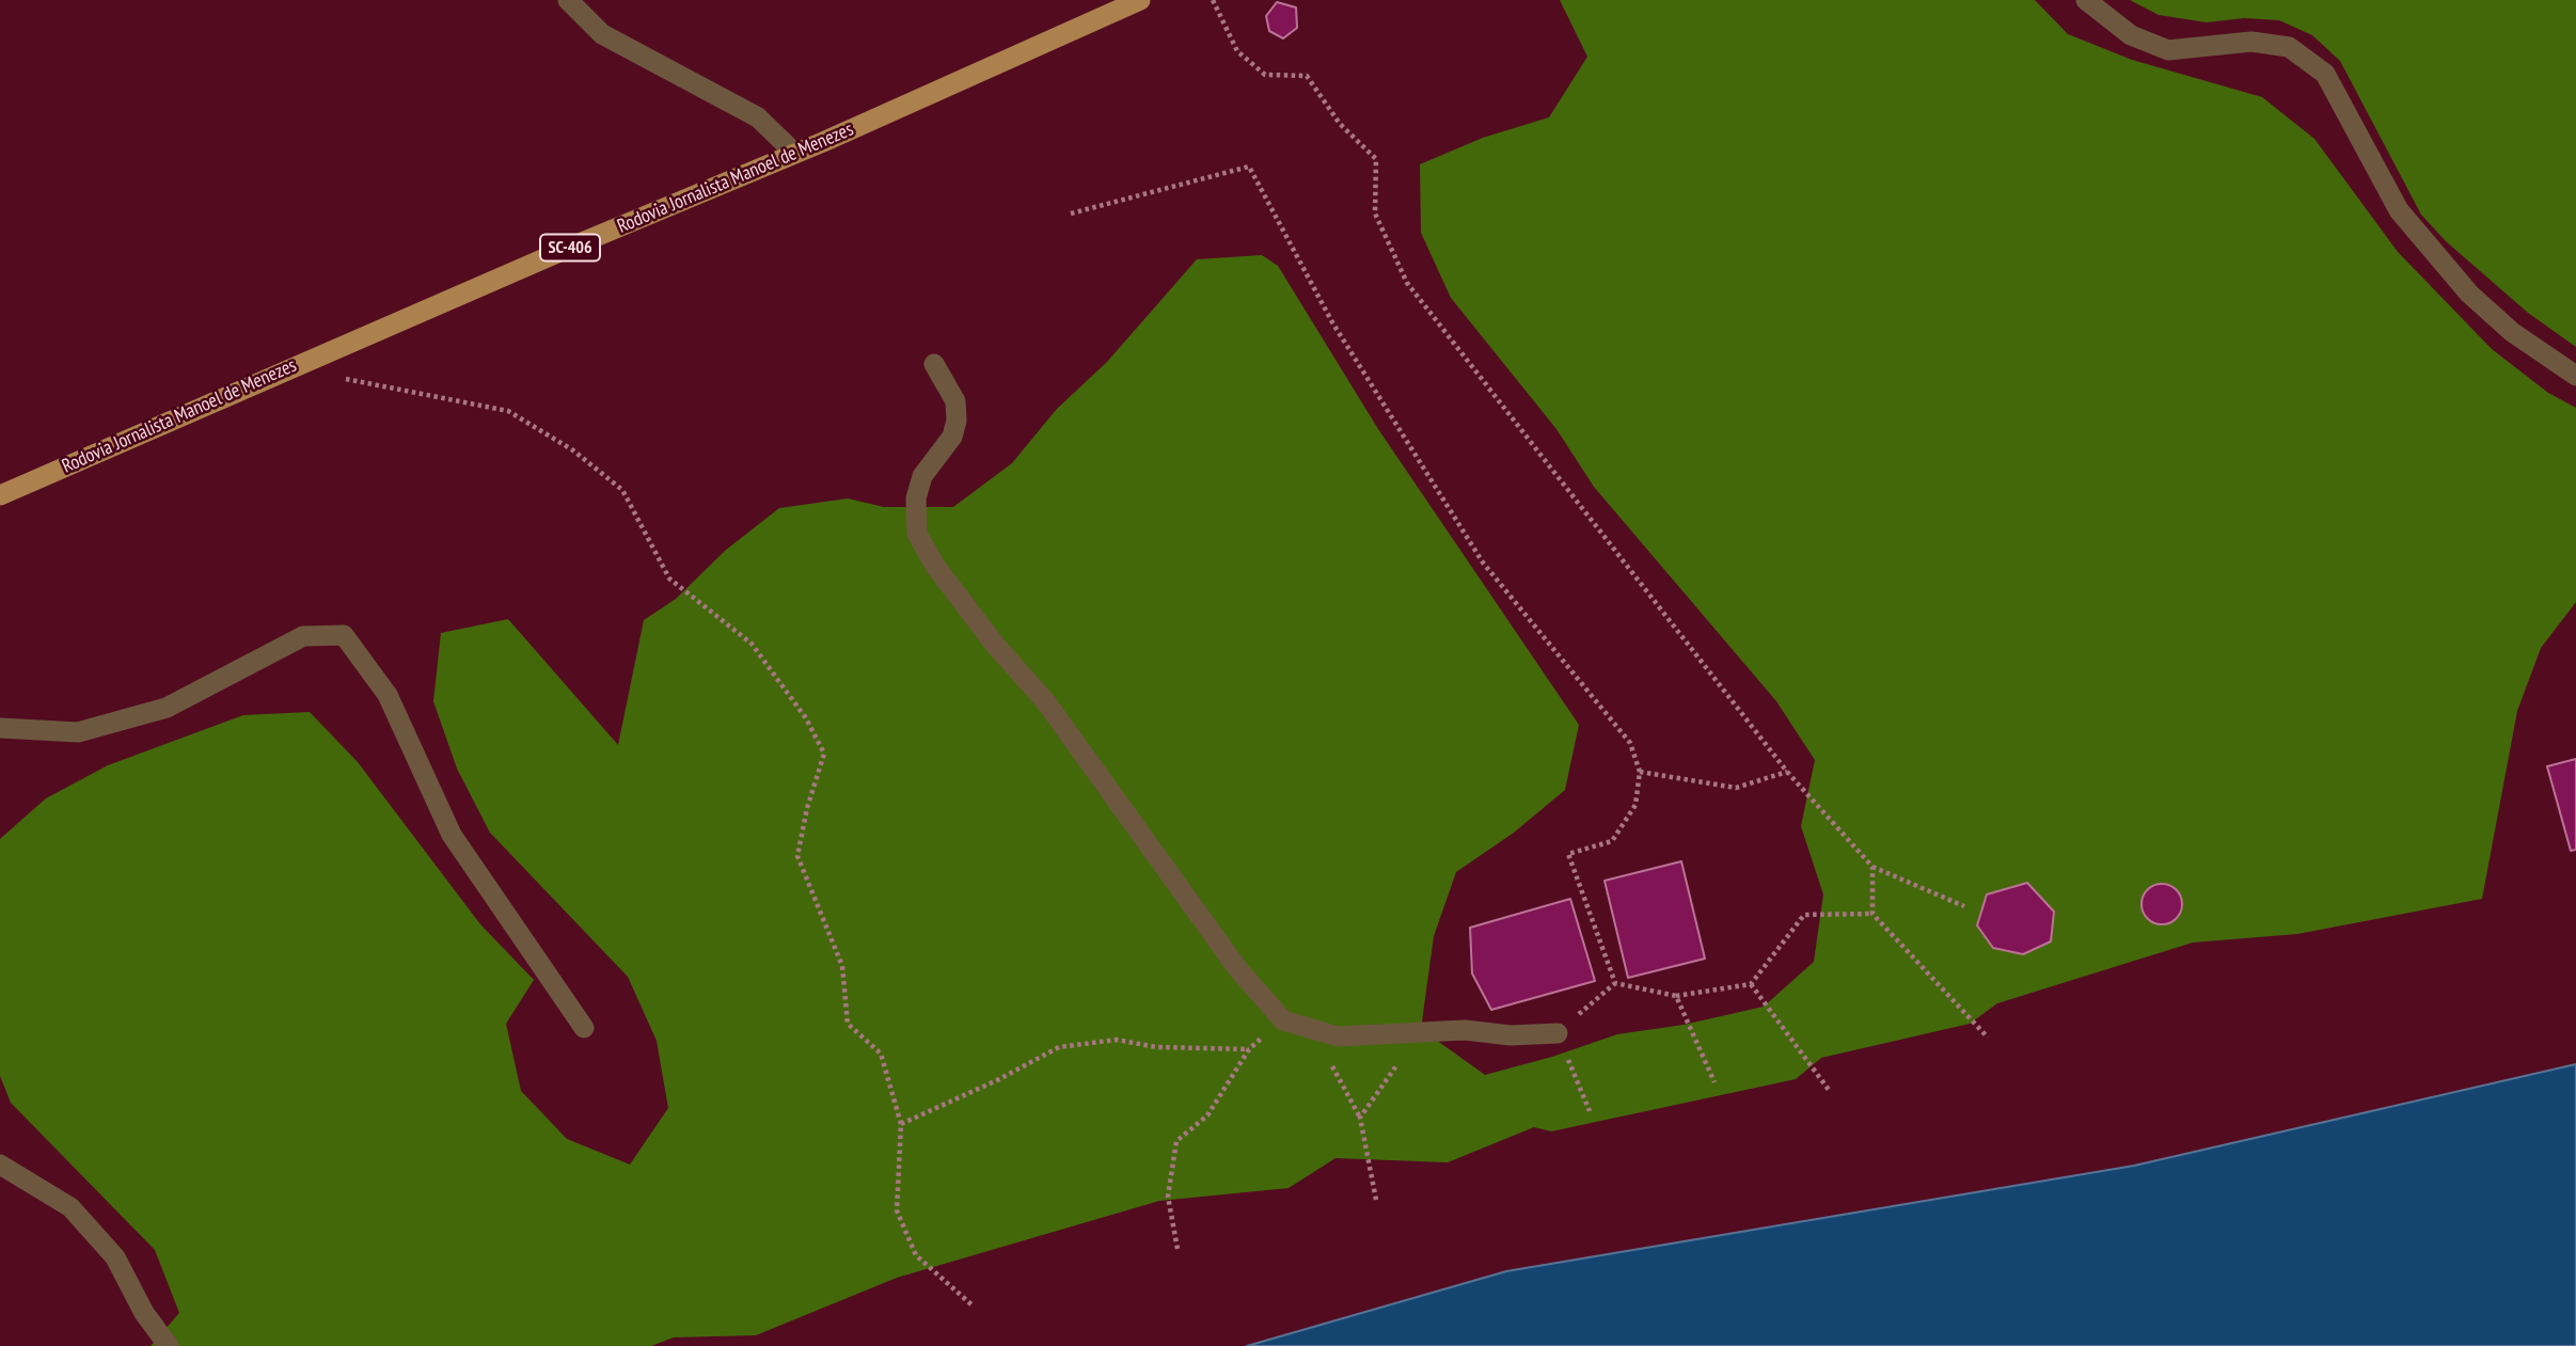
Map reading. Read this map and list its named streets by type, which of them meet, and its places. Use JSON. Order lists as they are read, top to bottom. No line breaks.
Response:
{"streets":{"main road":["Rodovia Jornalista Manoel de Menezes","SC-406"]}}
